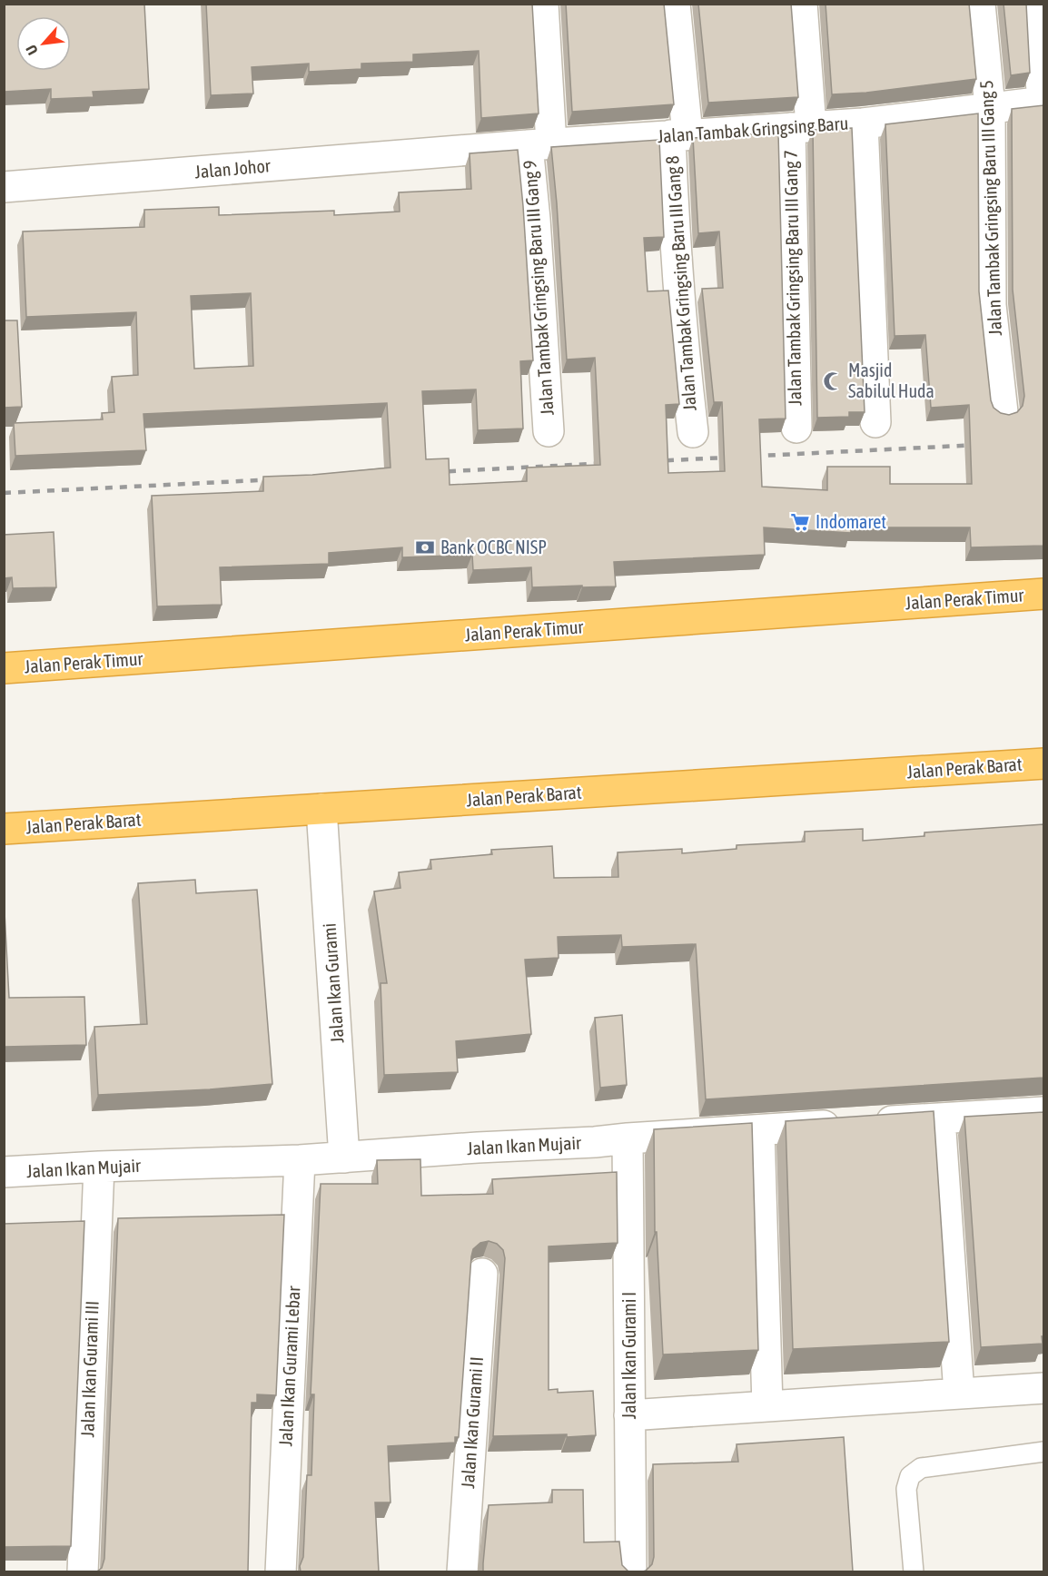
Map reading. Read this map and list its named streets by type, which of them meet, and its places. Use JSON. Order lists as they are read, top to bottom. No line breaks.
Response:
{"streets":{"highway":["Jalan Perak Timur","Jalan Perak Barat"],"street":["Jalan Tambak Gringsing Baru","Jalan Johor","Jalan Tambak Gringsing Baru III Gang 5","Jalan Tambak Gringsing Baru III Gang 7","Jalan Tambak Gringsing Baru III Gang 8","Jalan Tambak Gringsing Baru III Gang 9","Jalan Ikan Gurami","Jalan Ikan Mujair","Jalan Ikan Gurami I","Jalan Ikan Gurami Lebar","Jalan Ikan Gurami III","Jalan Ikan Gurami II"]},"crossings":[["Jalan Tambak Gringsing Baru","Jalan Johor"],["Jalan Tambak Gringsing Baru","Jalan Tambak Gringsing Baru III Gang 5"],["Jalan Tambak Gringsing Baru","Jalan Tambak Gringsing Baru III Gang 7"],["Jalan Tambak Gringsing Baru","Jalan Tambak Gringsing Baru III Gang 8"],["Jalan Tambak Gringsing Baru","Jalan Tambak Gringsing Baru III Gang 9"],["Jalan Perak Barat","Jalan Ikan Gurami"],["Jalan Ikan Gurami","Jalan Ikan Mujair"],["Jalan Ikan Mujair","Jalan Ikan Gurami I"],["Jalan Ikan Mujair","Jalan Ikan Gurami Lebar"],["Jalan Ikan Mujair","Jalan Ikan Gurami III"]],"places":{"mosque":["Masjid Sabilul Huda"],"supermarket":["Indomaret"],"bank":["Bank OCBC NISP"]},"north":"bottom left"}
